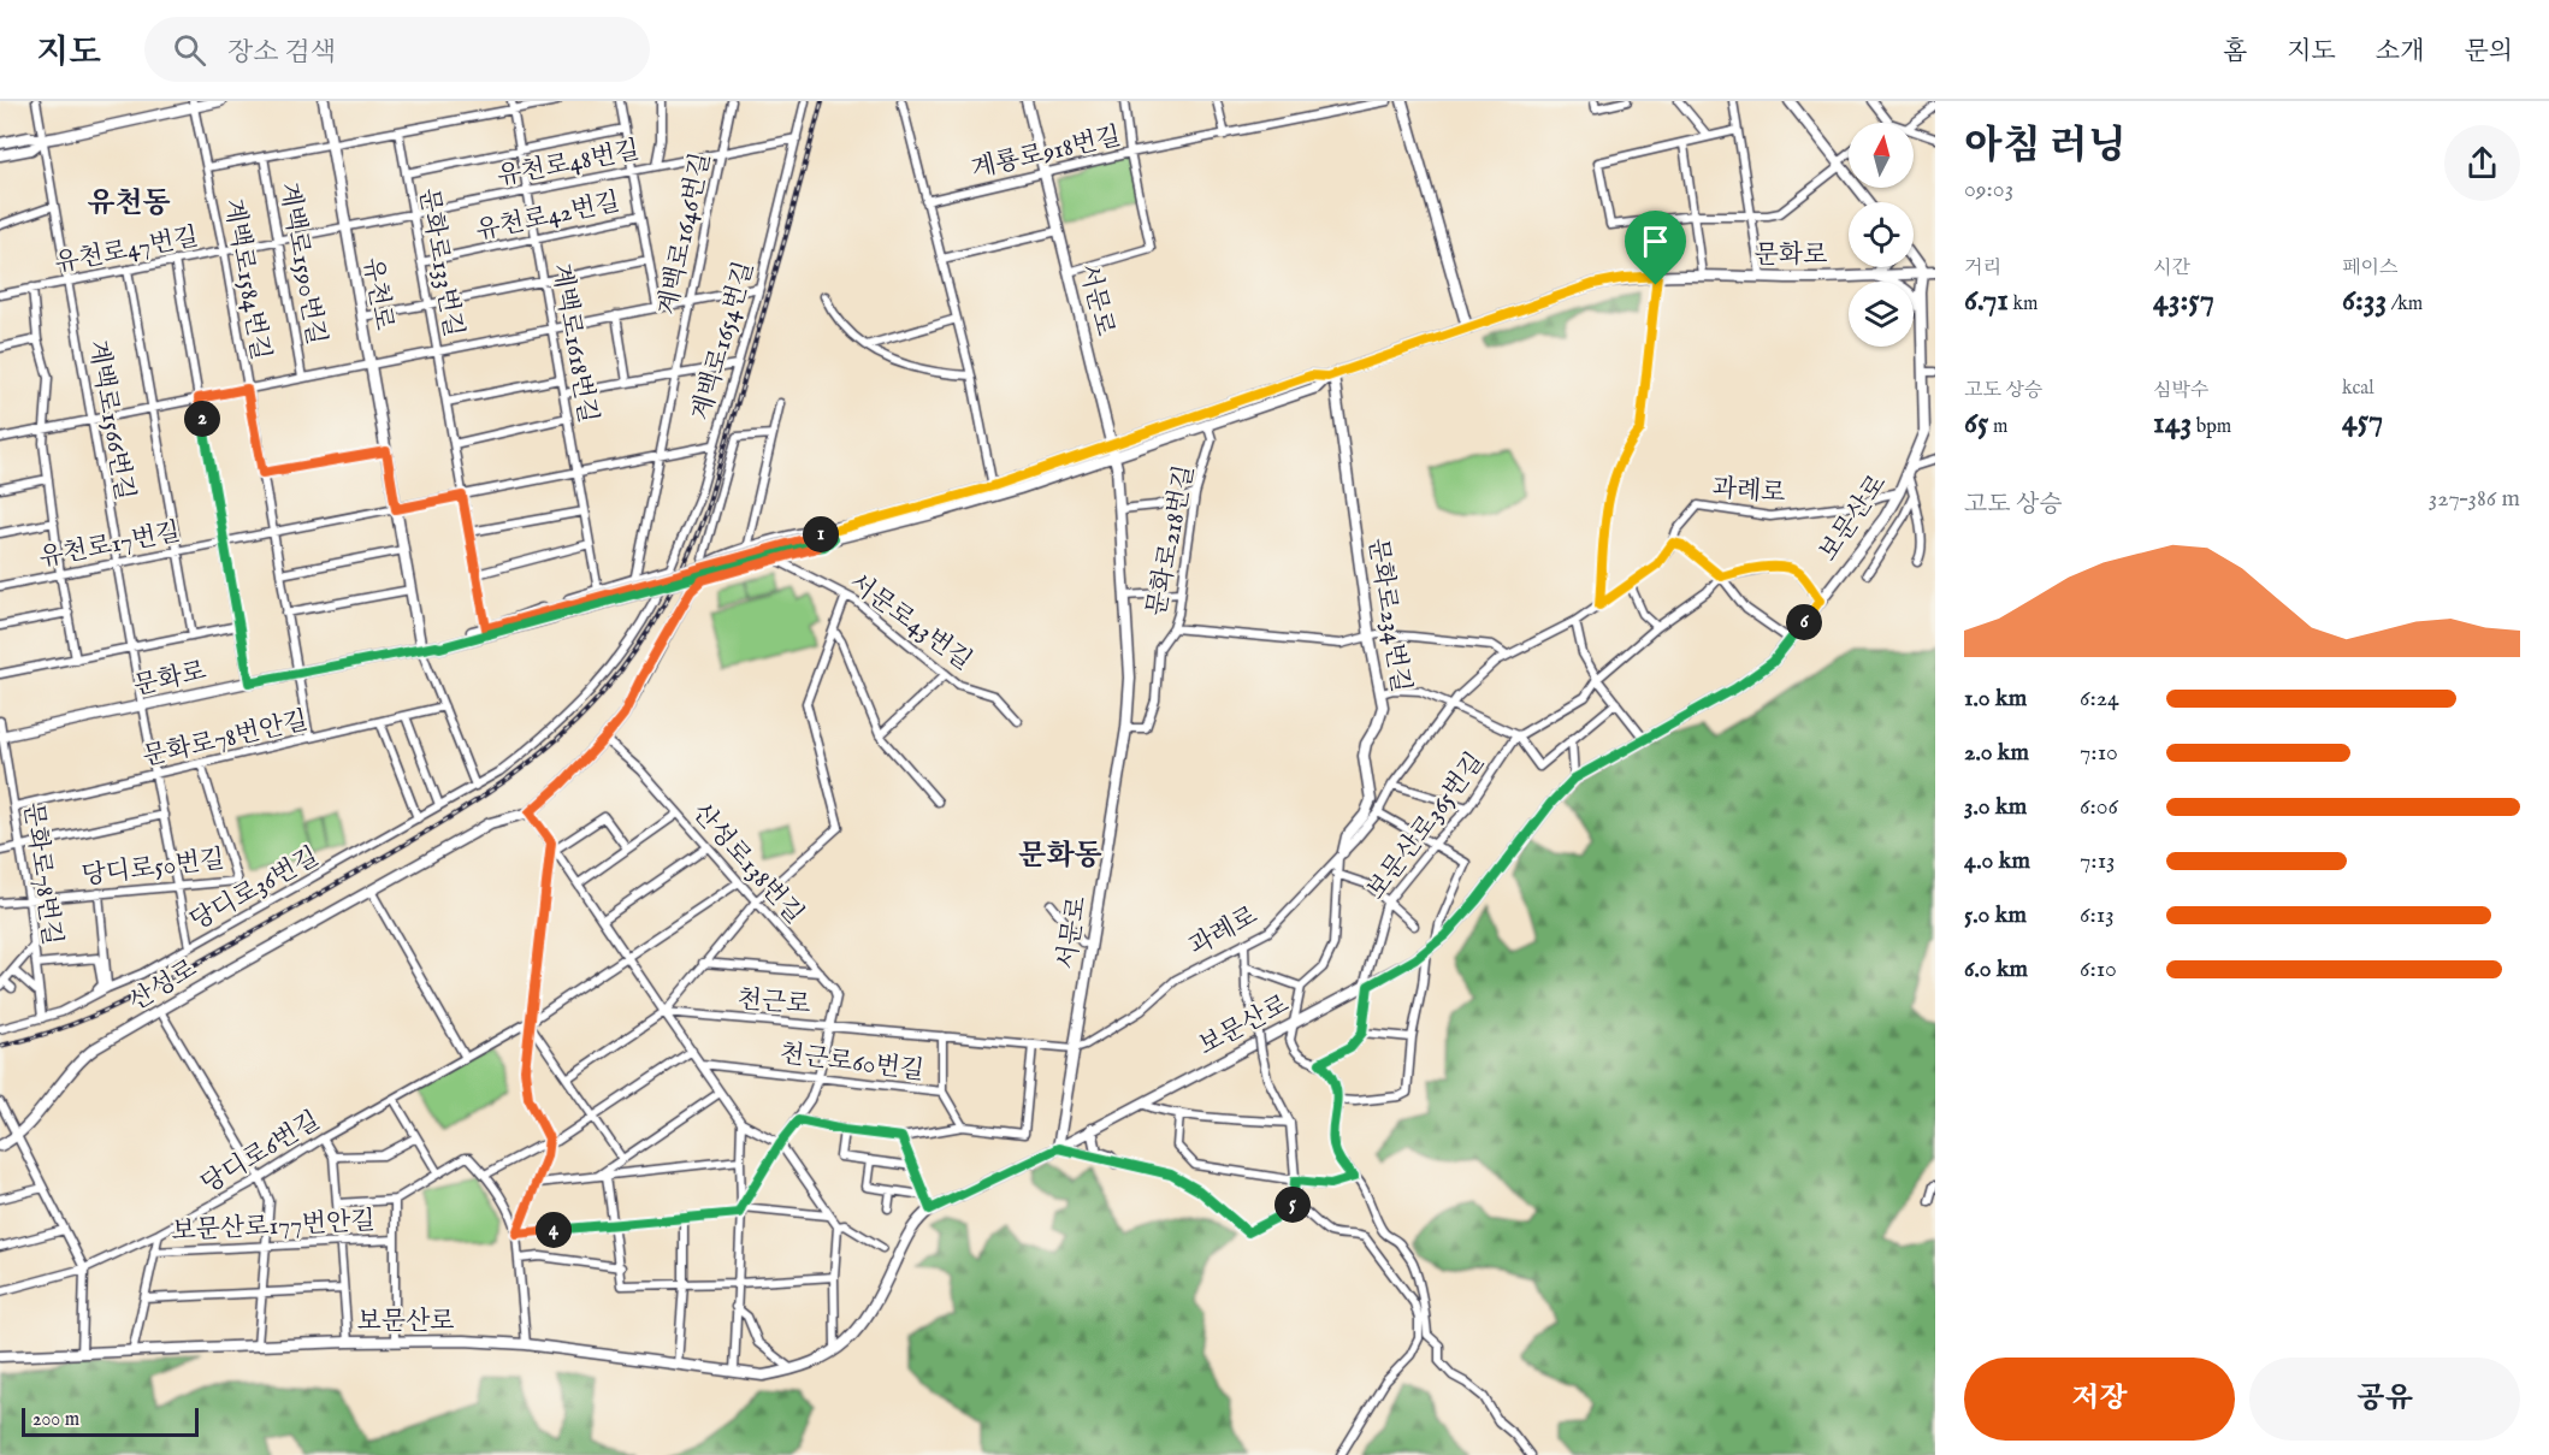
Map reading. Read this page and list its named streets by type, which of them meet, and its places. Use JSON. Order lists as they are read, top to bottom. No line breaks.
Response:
{"streets":{"main road":["문화로","유천로","서문로","보문산로","문화로234번길","산성로"],"street":["계룡로918번길","유천로48번길","유천로42번길","계백로1646번길","유천로47번길","문화로133번길","계백로1590번길","계백로1584번길","계백로1654번길","계백로1618번길","계백로1566번길","과례로","문화로218번길","유천로17번길","서문로43번길","문화로78번안길","보문산로365번길","산성로138번길","당디로50번길","문화로78번길","당디로36번길","천근로","천근로60번길","당디로6번길","보문산로177번안길"]},"crossings":[["계룡로918번길","서문로"],["유천로48번길","계백로1646번길"],["유천로48번길","유천로47번길"],["유천로48번길","문화로133번길"],["유천로48번길","유천로"],["유천로48번길","계백로1654번길"],["유천로48번길","계백로1618번길"],["유천로42번길","문화로133번길"],["유천로42번길","계백로1618번길"],["계백로1646번길","유천로17번길"],["유천로47번길","계백로1590번길"],["유천로47번길","계백로1584번길"],["유천로47번길","유천로"],["유천로47번길","계백로1566번길"],["문화로","문화로133번길"],["문화로","계백로1584번길"],["문화로","유천로"],["문화로","서문로"],["문화로","계백로1566번길"],["문화로","보문산로"],["문화로","문화로218번길"],["문화로","문화로234번길"],["문화로","문화로78번길"],["문화로133번길","유천로17번길"],["계백로1584번길","유천로17번길"],["계백로1584번길","문화로78번안길"],["유천로","유천로17번길"],["서문로","과례로"],["서문로","보문산로"],["서문로","문화로218번길"],["서문로","천근로"],["계백로1654번길","유천로17번길"],["계백로1654번길","당디로36번길"],["계백로1618번길","유천로17번길"],["계백로1566번길","유천로17번길"],["계백로1566번길","문화로78번안길"],["계백로1566번길","당디로50번길"],["계백로1566번길","당디로36번길"],["과례로","보문산로"],["과례로","문화로234번길"],["과례로","천근로"],["보문산로","보문산로365번길"],["문화로78번안길","당디로50번길"],["문화로78번안길","문화로78번길"],["산성로138번길","산성로"],["산성로138번길","천근로"],["산성로138번길","천근로60번길"],["산성로138번길","당디로6번길"],["당디로50번길","문화로78번길"],["문화로78번길","당디로36번길"],["천근로","천근로60번길"]],"districts":["유천동","문화동"],"scale_bar":"200 m","north":"top","page":{"header":"지도","search":"장소 검색","nav":["홈","지도","소개","문의"],"heading":["아침 러닝","09:03"],"stats":[["거리","6.71 km"],["시간","43:57"],["페이스","6:33 /km"],["고도 상승","65 m"],["심박수","143 bpm"],["kcal","457"]],"pins":["2","1","6","5","4"],"chart":["고도 상승","327–386 m"],"list":[{"name":"1.0 km","note":"6:24"},{"name":"2.0 km","note":"7:10"},{"name":"3.0 km","note":"6:06"},{"name":"4.0 km","note":"7:13"},{"name":"5.0 km","note":"6:13"},{"name":"6.0 km","note":"6:10"}],"buttons":["저장","공유"],"scale":"200 m"}}
